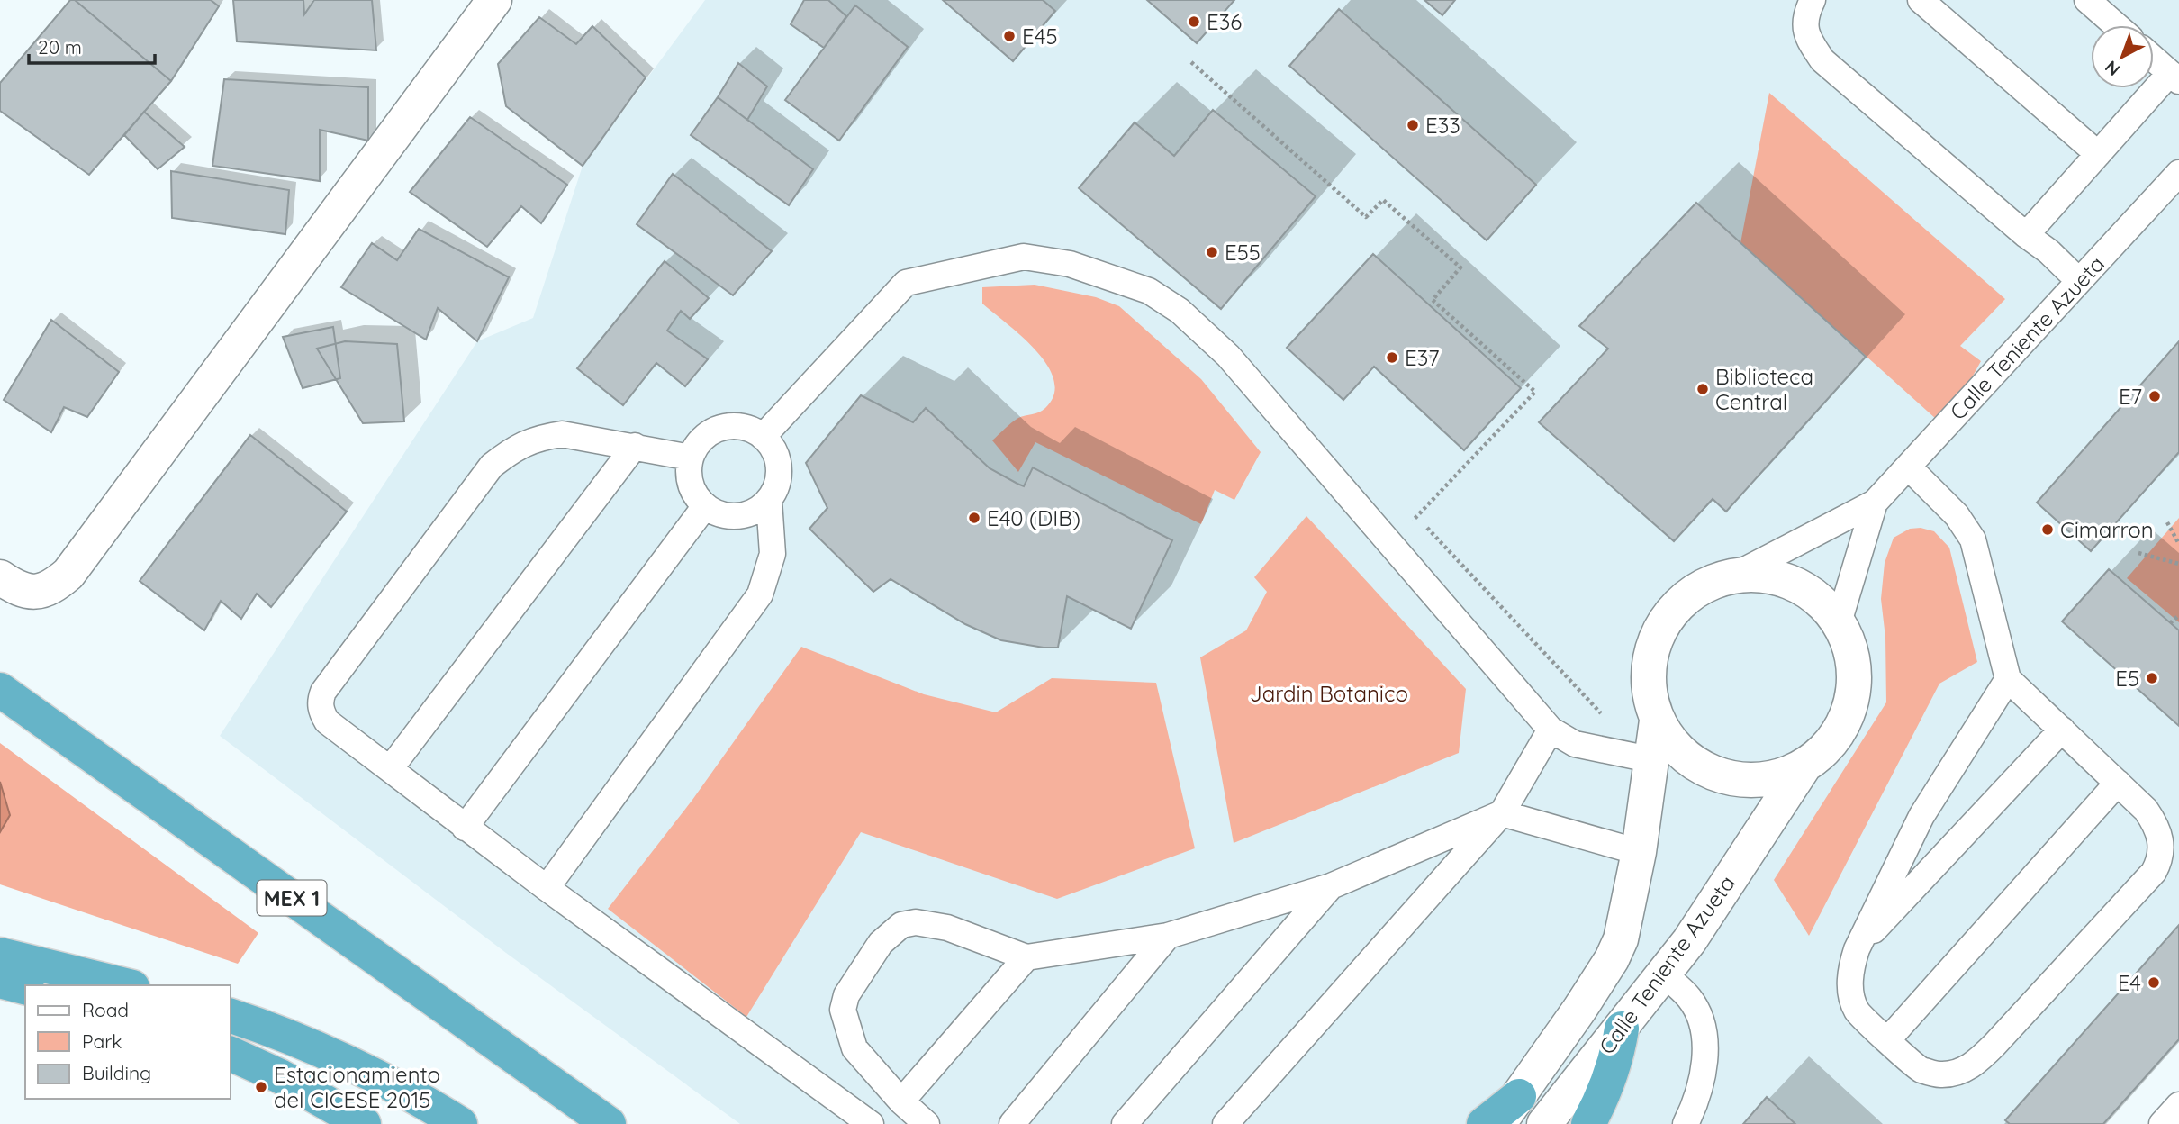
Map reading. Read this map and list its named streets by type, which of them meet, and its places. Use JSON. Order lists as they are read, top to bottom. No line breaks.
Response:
{"streets":{"highway":["MEX 1"],"street":["Calle Teniente Azueta"]},"parks":["Jardin Botanico"],"places":["E36","E45","E33","E55","E37","Biblioteca Central","E7","E40 (DIB)","Cimarron","E5","E4","Estacionamiento del CICESE 2015"],"legend":["Road","Park","Building"],"scale_bar":"20 m","north":"bottom left"}
